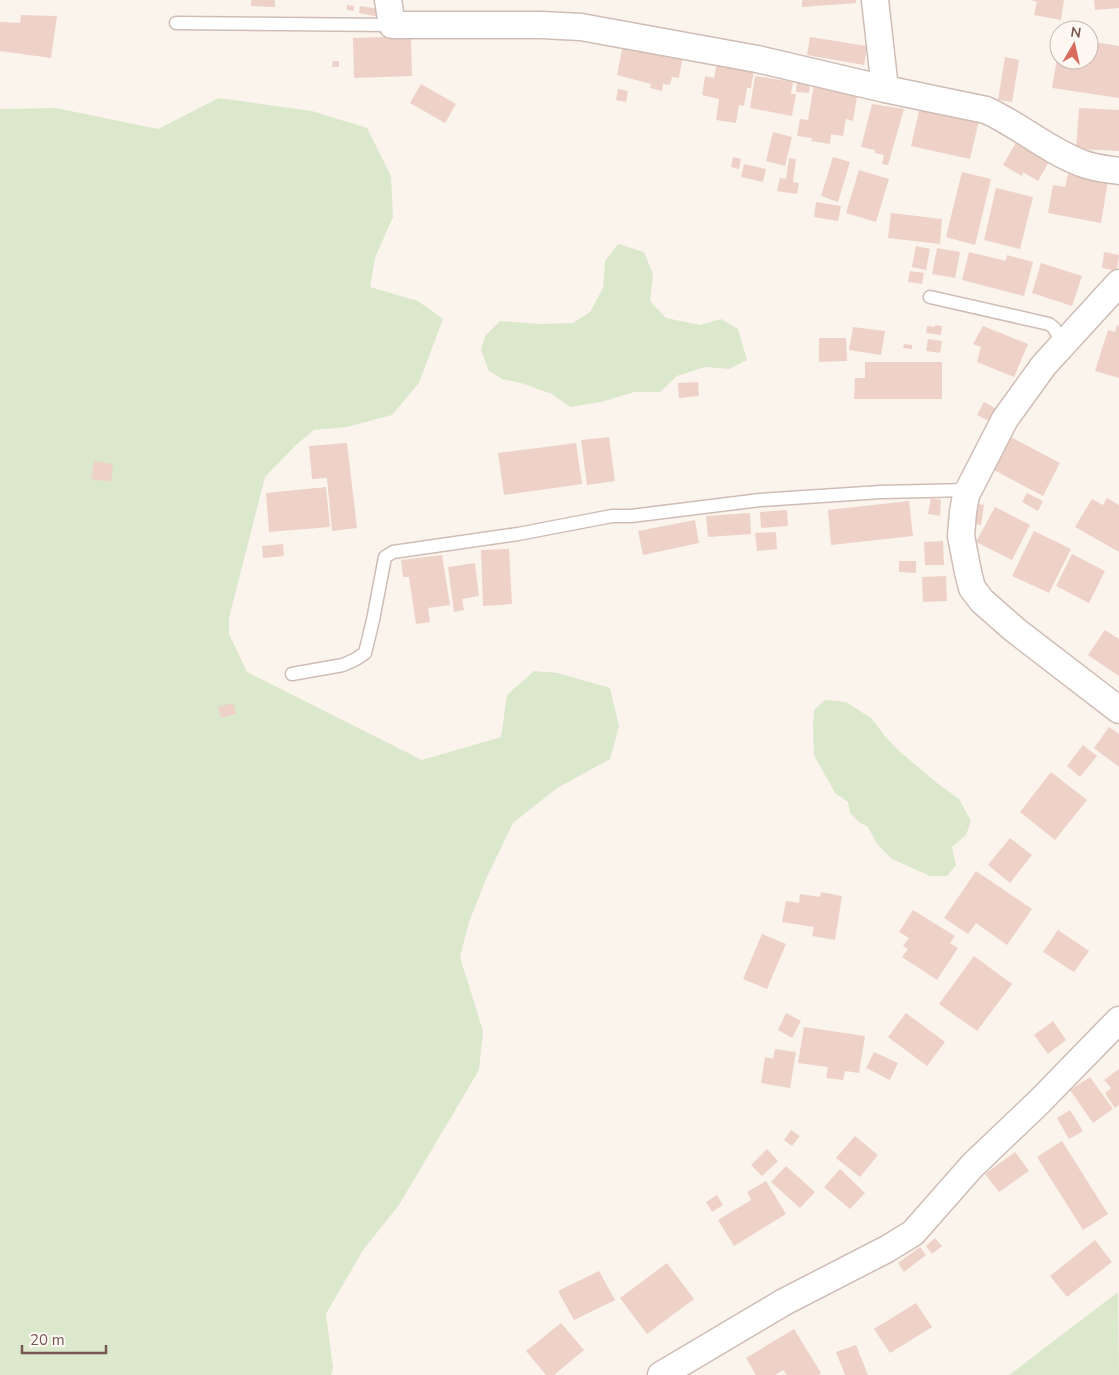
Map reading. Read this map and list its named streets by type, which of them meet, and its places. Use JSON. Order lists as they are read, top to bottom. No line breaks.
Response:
{"scale_bar":"20 m","north":"top"}
